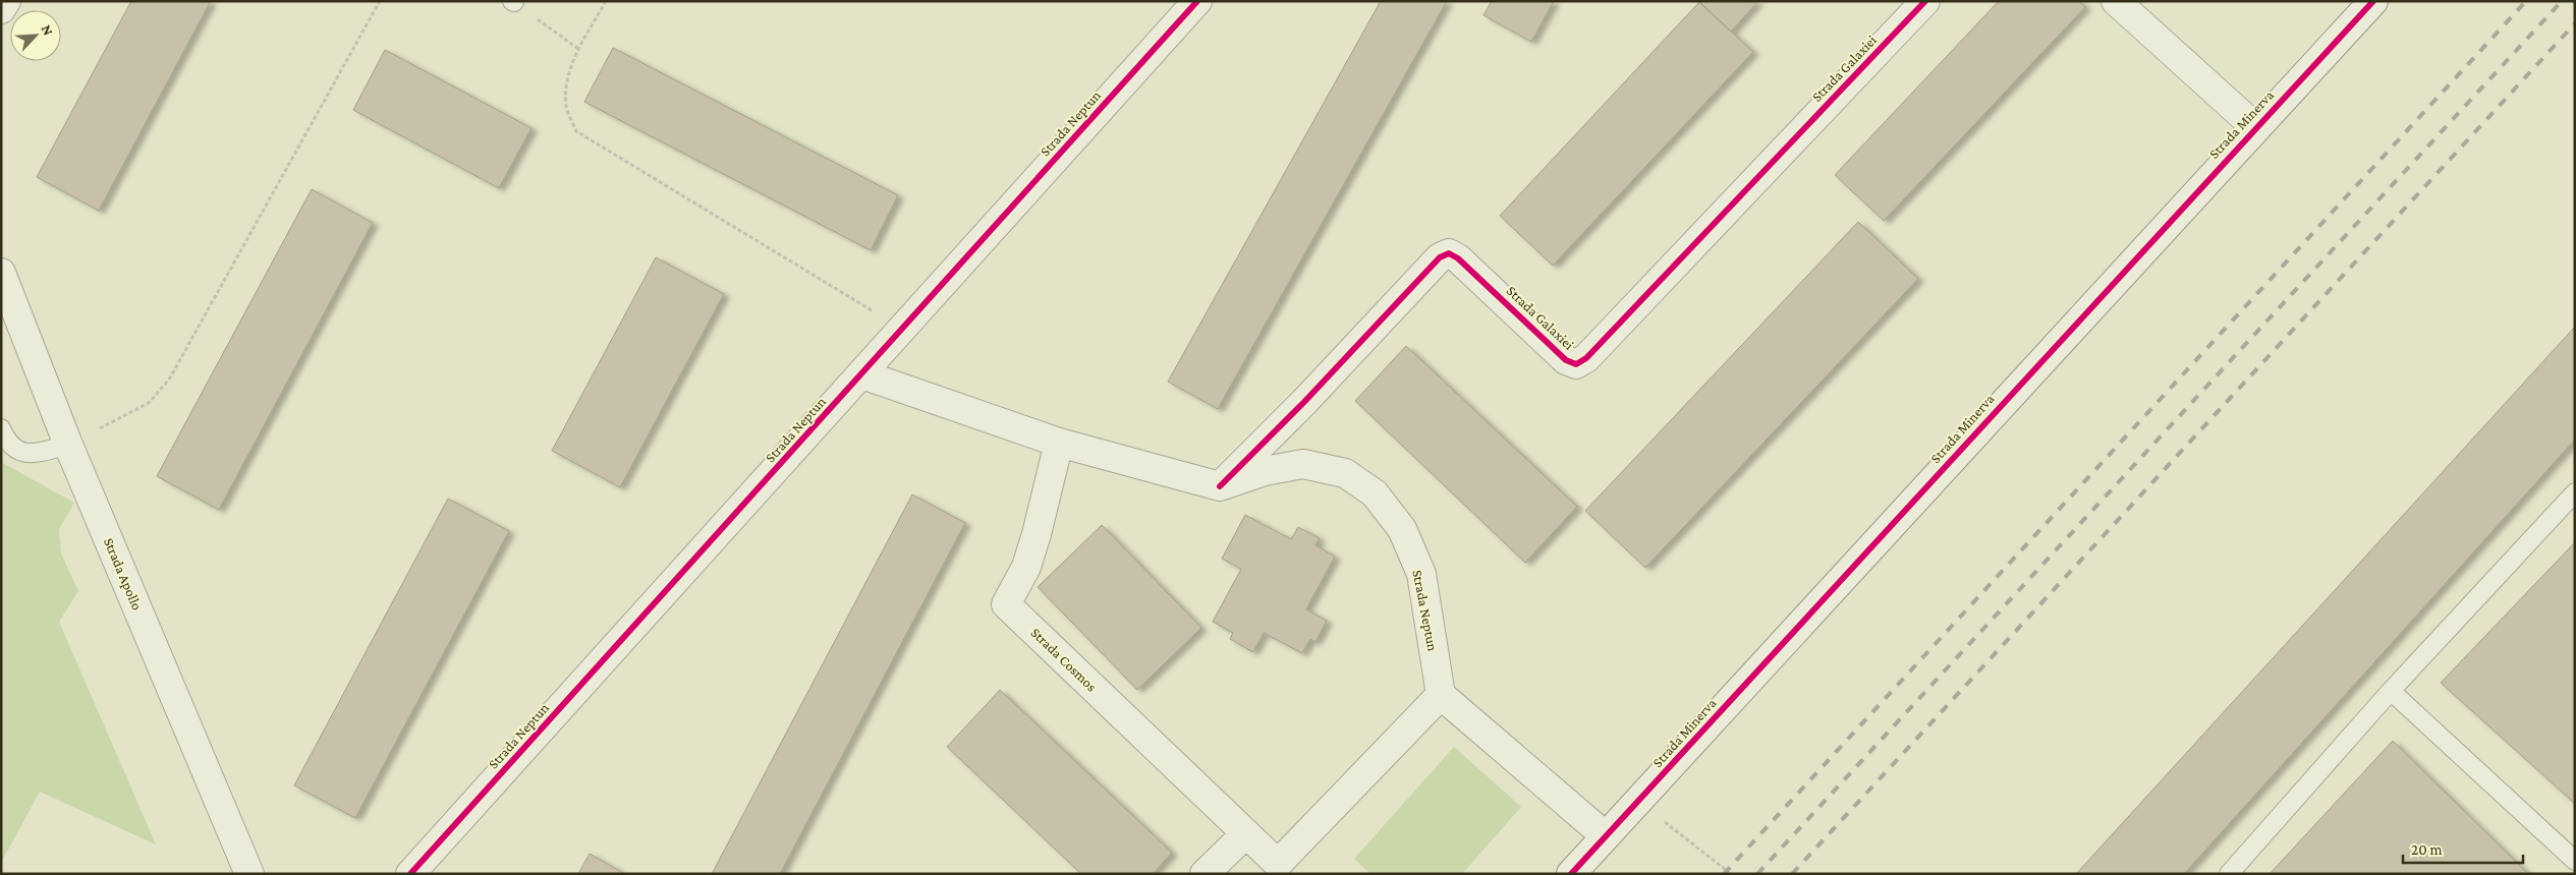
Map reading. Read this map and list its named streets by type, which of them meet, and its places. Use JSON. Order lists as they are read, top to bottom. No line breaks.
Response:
{"streets":{"street":["Strada Galaxiei","Strada Neptun","Strada Minerva","Strada Apollo","Strada Cosmos"]},"crossings":[["Strada Galaxiei","Strada Neptun"]],"scale_bar":"20 m","north":"top right"}
